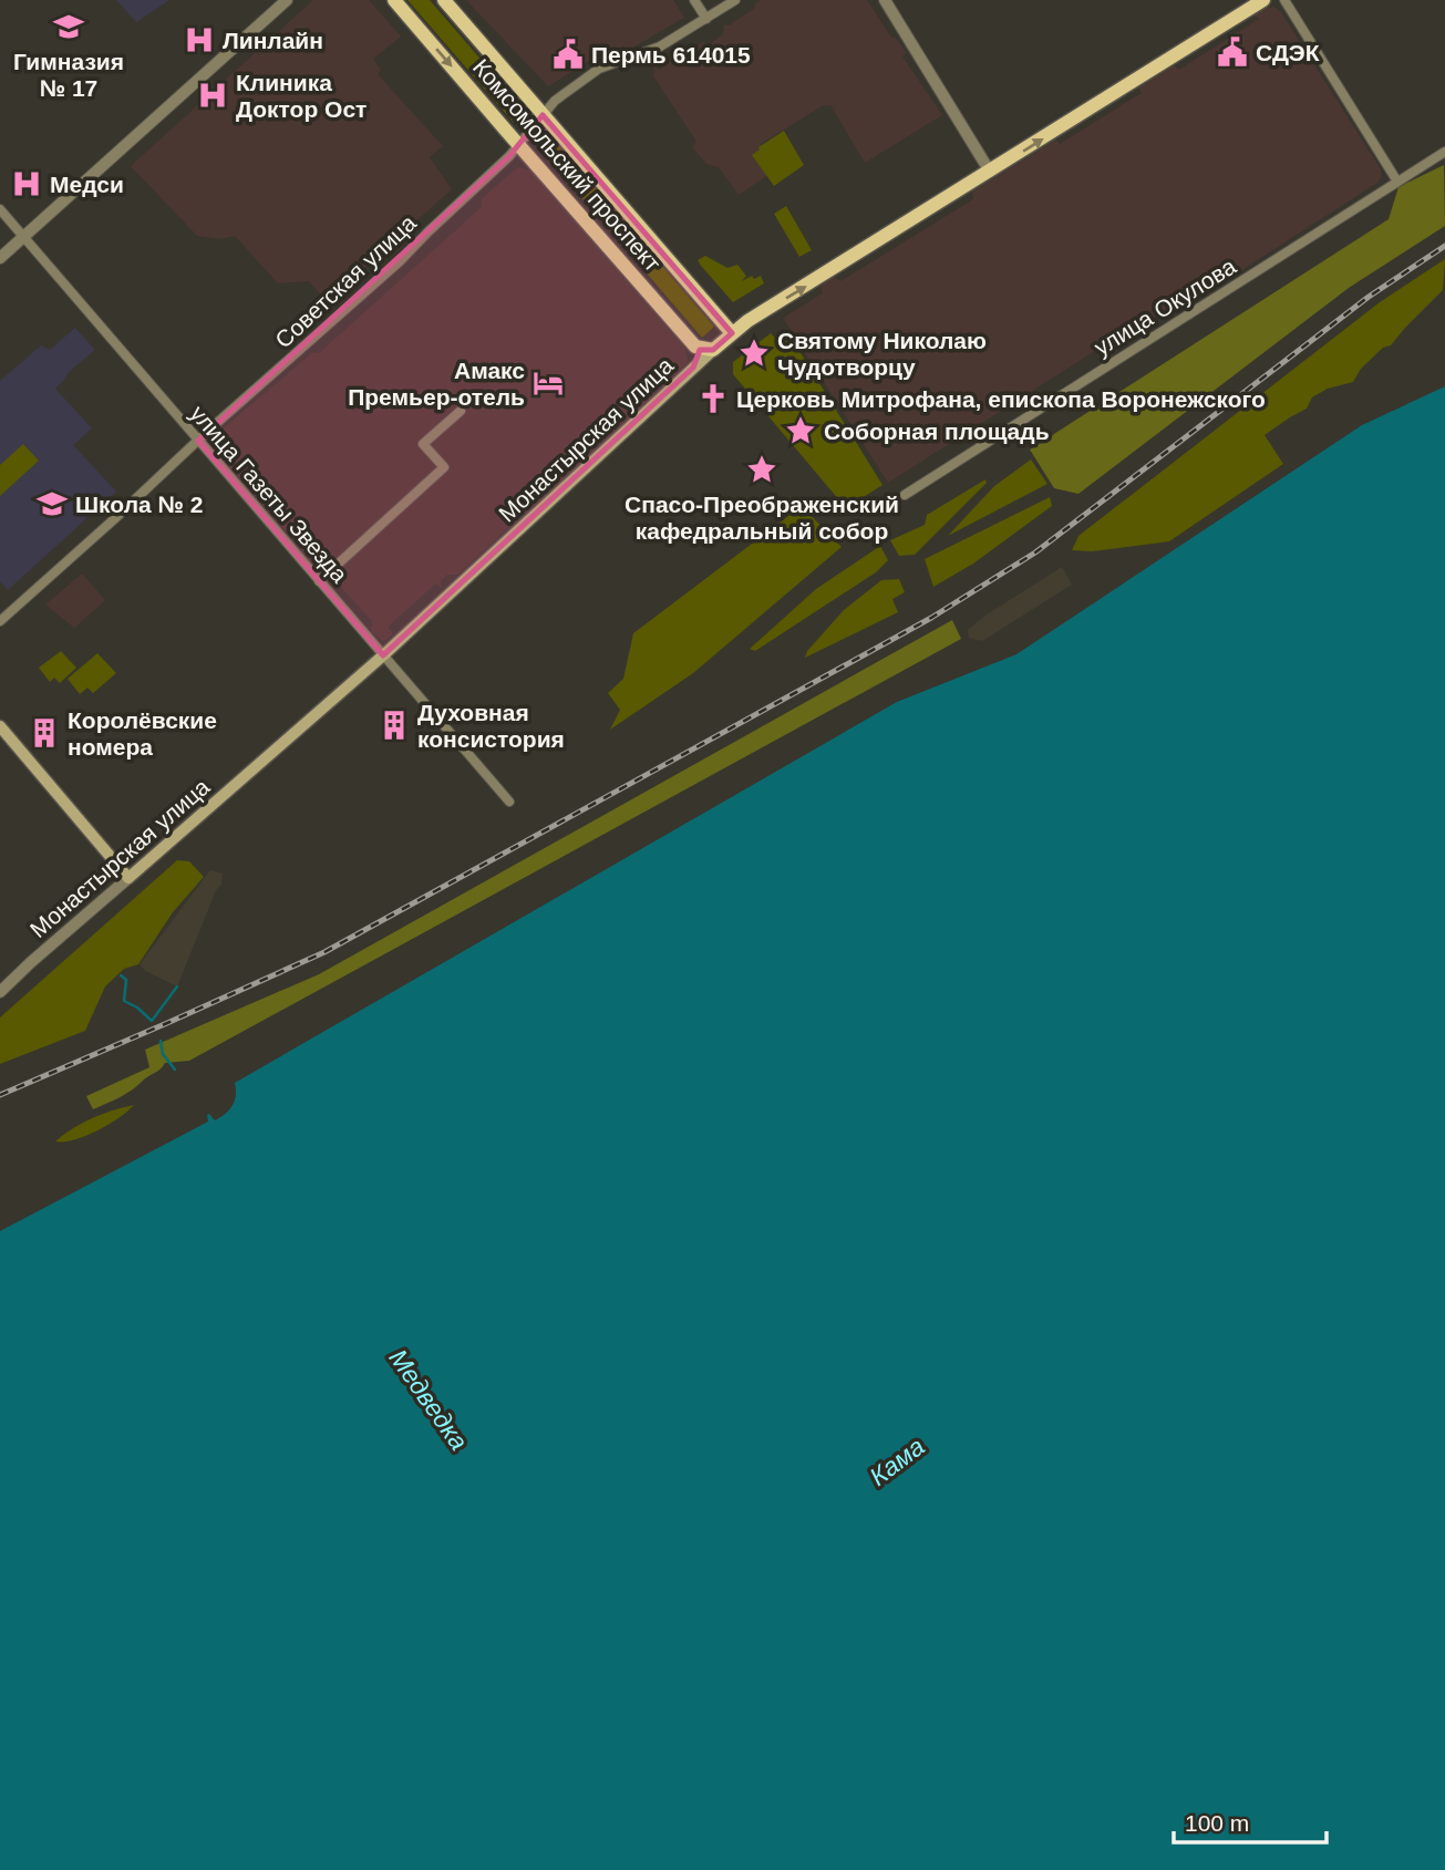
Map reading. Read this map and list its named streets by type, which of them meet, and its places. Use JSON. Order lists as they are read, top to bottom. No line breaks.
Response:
{"streets":{"main road":["Комсомольский проспект","Монастырская улица"],"street":["Советская улица","улица Окулова","улица Газеты Звезда"]},"crossings":[["Комсомольский проспект","Советская улица"],["Комсомольский проспект","Монастырская улица"],["Советская улица","улица Газеты Звезда"],["Монастырская улица","улица Газеты Звезда"]],"one_way":["Монастырская улица"],"water":["Медведка","Кама"],"places":{"school or university":["Гимназия № 17","Школа № 2"],"hospital":["Линлайн","Клиника Доктор Ост","Медси"],"public building":["СДЭК","Пермь 614015"],"place":["Святому Николаю Чудотворцу","Соборная площадь","Спасо-Преображенский кафедральный собор"],"hotel":["Амакс Премьер-отель"],"church":["Церковь Митрофана, епископа Воронежского"],"building":["Духовная консистория","Королёвские номера"]},"scale_bar":"100 m"}
